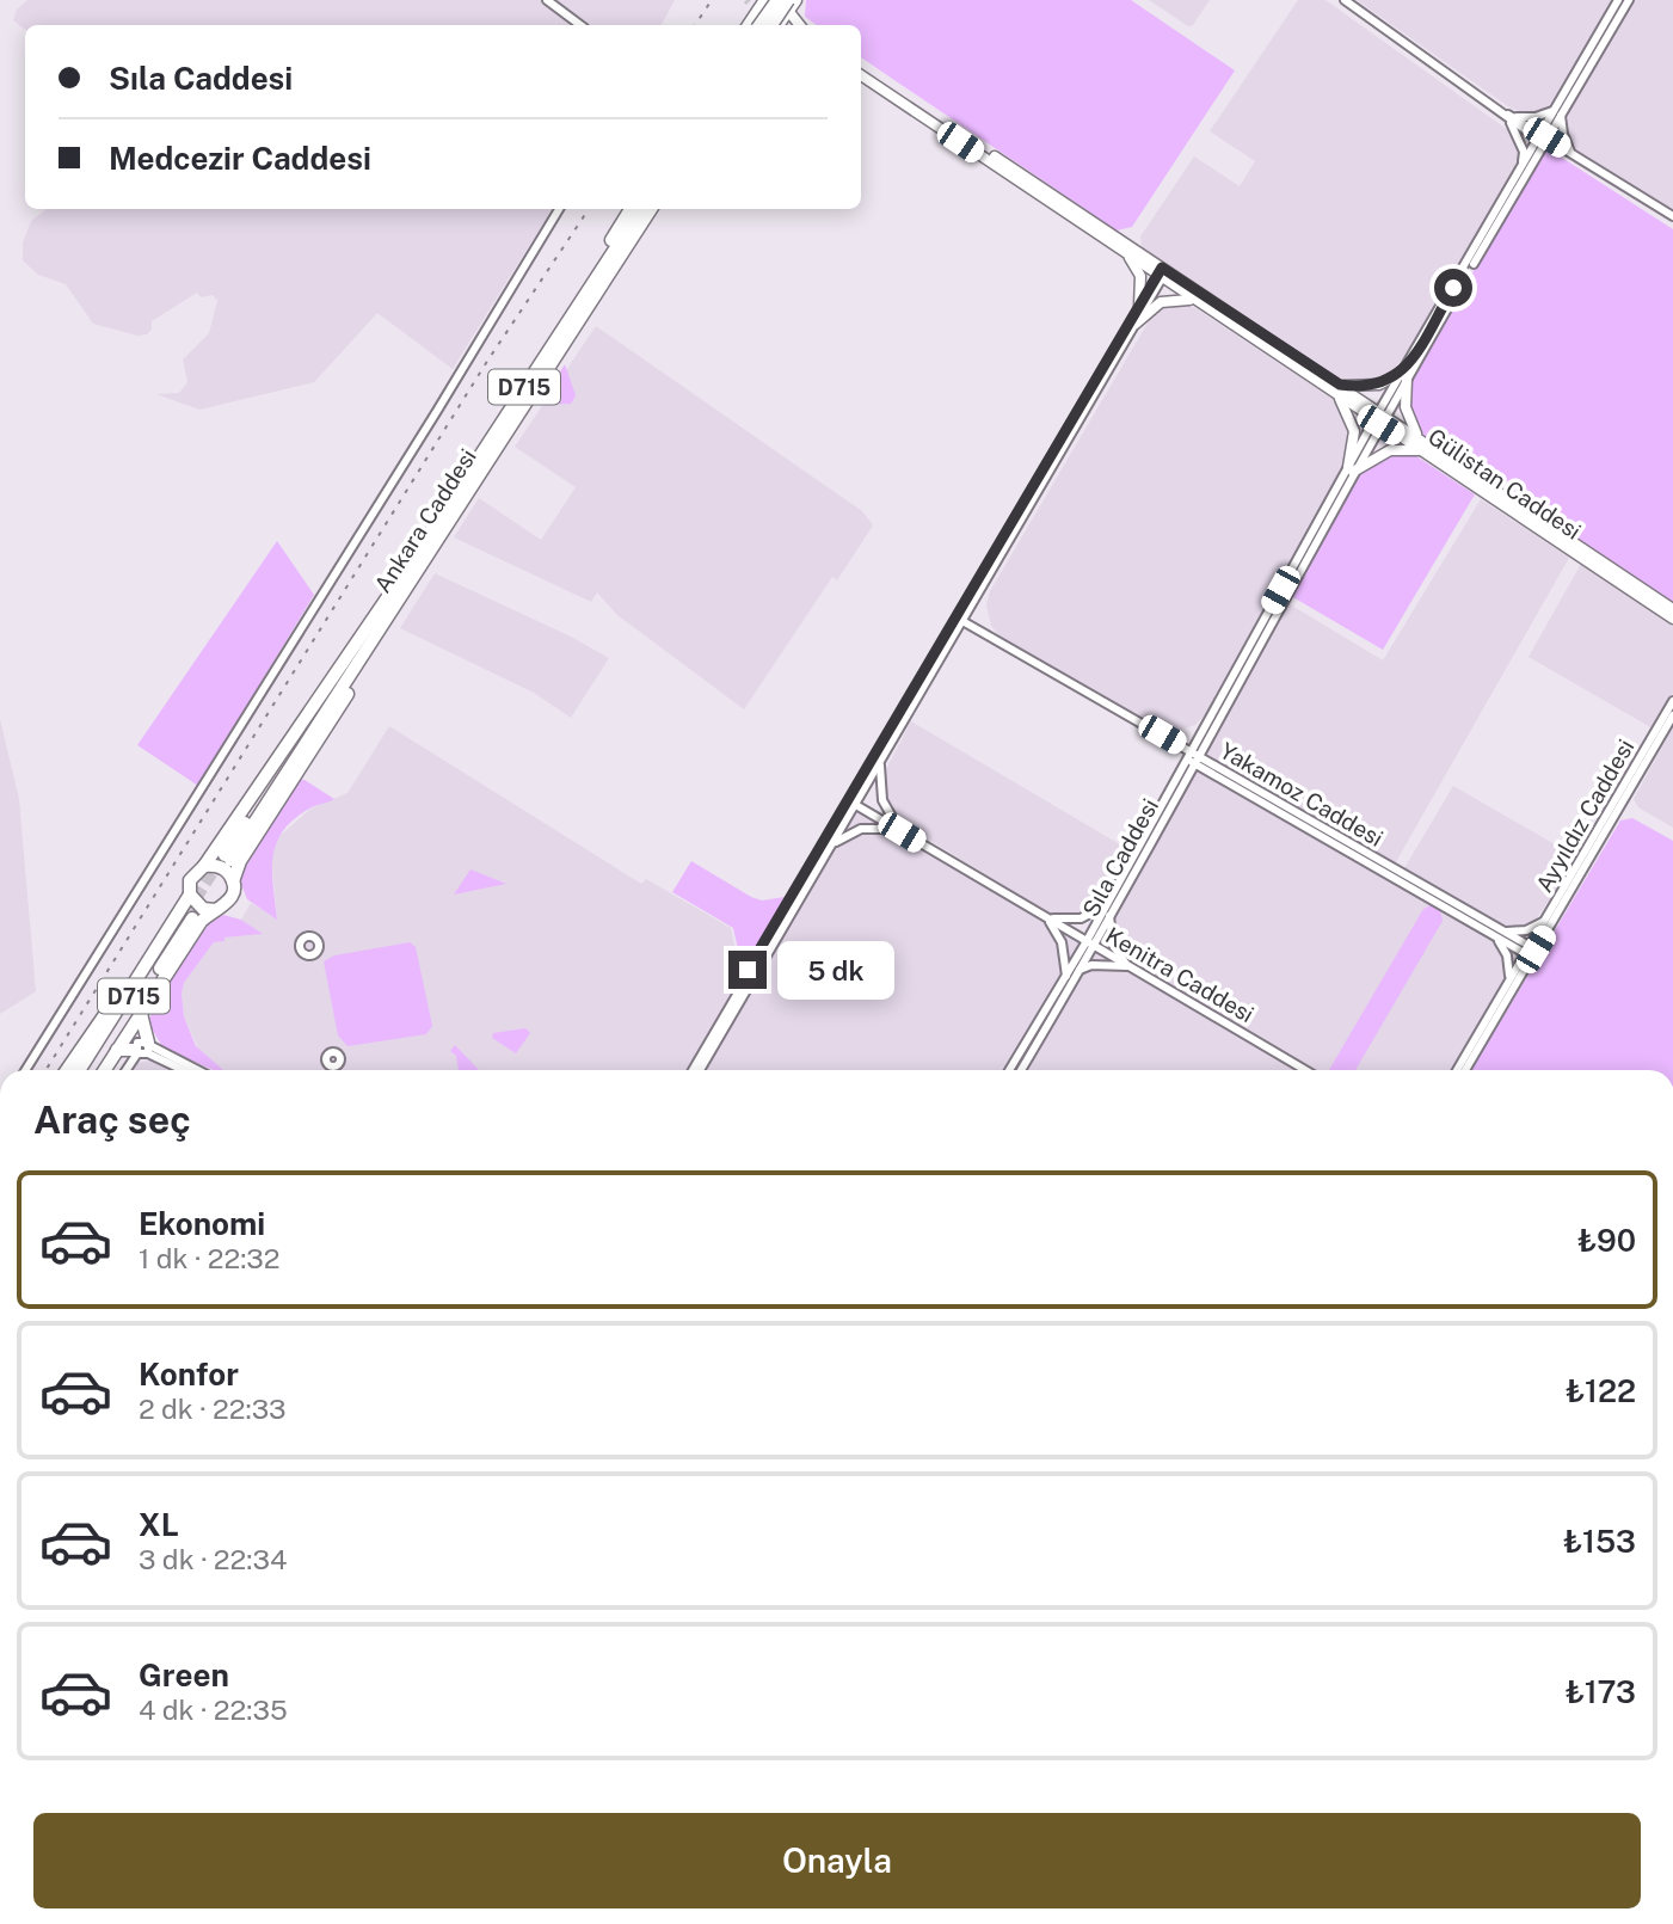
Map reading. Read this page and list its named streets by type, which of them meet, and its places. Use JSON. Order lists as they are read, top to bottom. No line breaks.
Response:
{"streets":{"highway":["D715","Ankara Caddesi"],"main road":["Gülistan Caddesi"],"street":["Yakamoz Caddesi","Ayyıldız Caddesi","Sıla Caddesi","Kenitra Caddesi"]},"crossings":[["D715","Ankara Caddesi"],["Gülistan Caddesi","Sıla Caddesi"],["Yakamoz Caddesi","Ayyıldız Caddesi"],["Yakamoz Caddesi","Sıla Caddesi"],["Sıla Caddesi","Kenitra Caddesi"]],"page":{"banner":["Sıla Caddesi","Medcezir Caddesi"],"bubble":"5 dk","heading":"Araç seç","list":[{"name":"Ekonomi","note":"1 dk · 22:32","value":"₺90"},{"name":"Konfor","note":"2 dk · 22:33","value":"₺122"},{"name":"XL","note":"3 dk · 22:34","value":"₺153"},{"name":"Green","note":"4 dk · 22:35","value":"₺173"}],"buttons":"Onayla"}}
